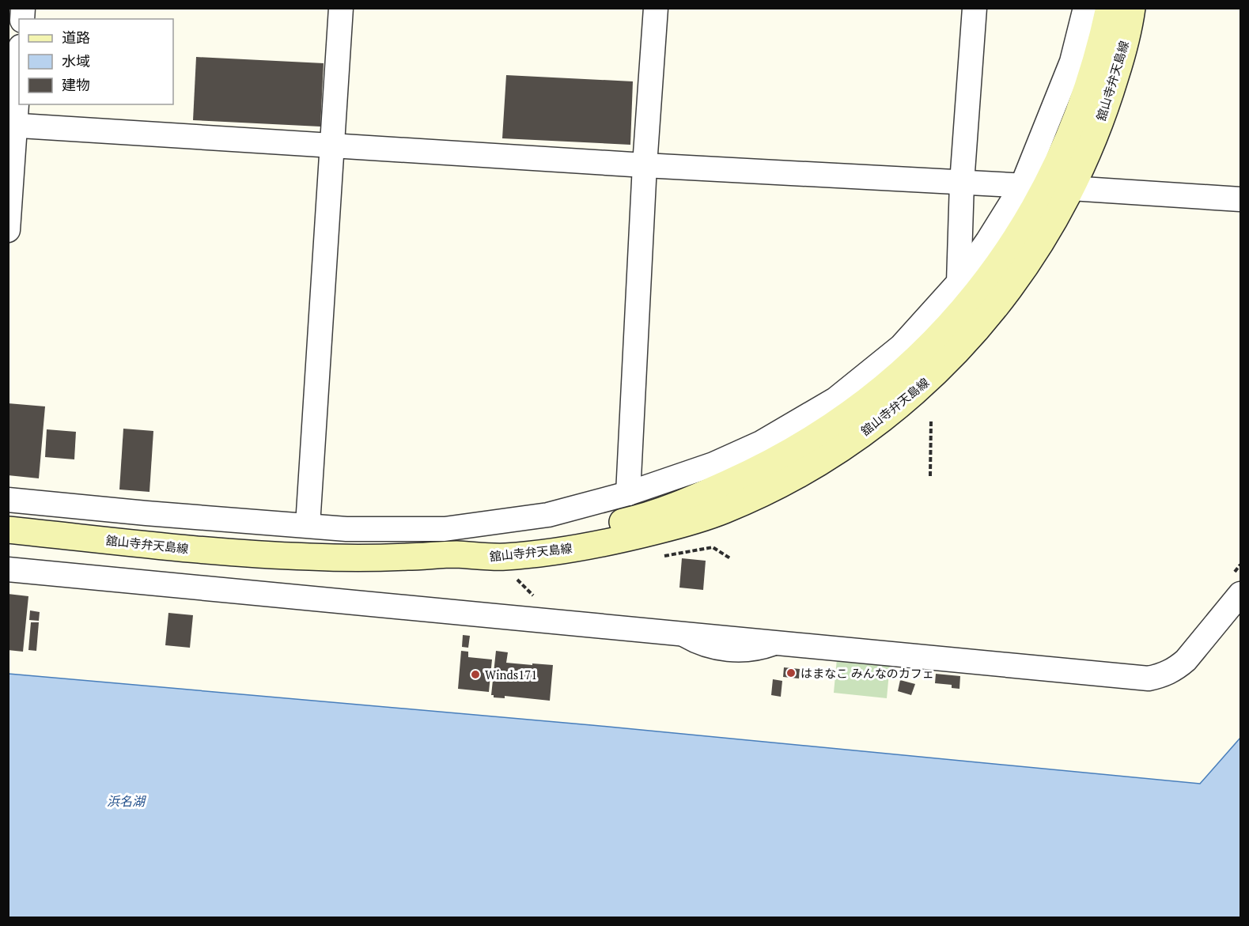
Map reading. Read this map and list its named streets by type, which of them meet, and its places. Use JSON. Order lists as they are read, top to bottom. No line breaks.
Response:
{"streets":{"main road":["舘山寺弁天島線"]},"water":["浜名湖"],"places":["はまなこ みんなのカフェ","Winds171"],"legend":["道路","水域","建物"]}
